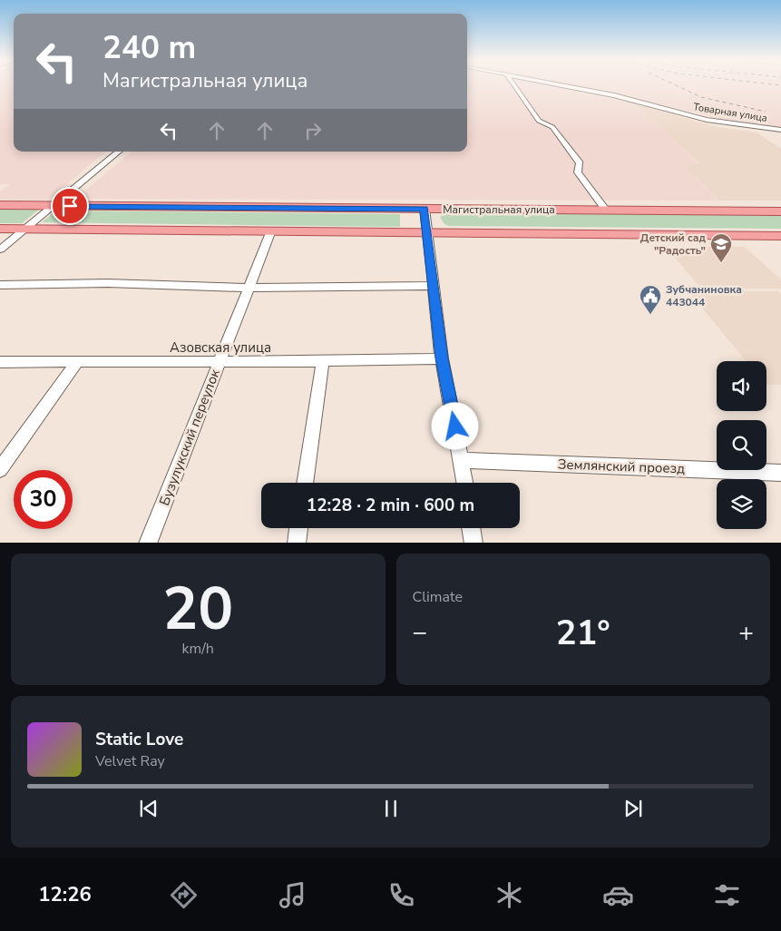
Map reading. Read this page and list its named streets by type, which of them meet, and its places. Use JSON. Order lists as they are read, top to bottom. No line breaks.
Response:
{"streets":{"main road":["Магистральная улица"],"street":["Товарная улица","Азовская улица","Бузулукский переулок","Землянский проезд"]},"crossings":[["Магистральная улица","Бузулукский переулок"],["Азовская улица","Бузулукский переулок"]],"places":{"school or university":["Детский сад \"Радость\""],"public building":["Зубчаниновка 443044"]},"page":{"turn":["240 m","Магистральная улица"],"limit":"30","trip":"12:28 · 2 min · 600 m","tile":[["20","km/h"],"Climate"],"heat":["−","21°","+"],"song":["Static Love","Velvet Ray"],"tabs":"12:26"}}
